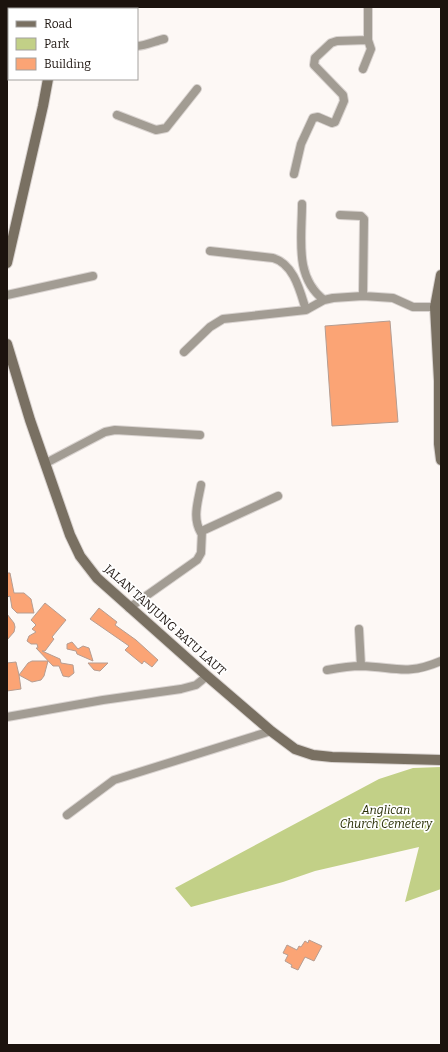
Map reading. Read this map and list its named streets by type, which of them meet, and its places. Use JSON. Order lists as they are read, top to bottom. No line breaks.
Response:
{"streets":{"street":["JALAN TANJUNG BATU LAUT"]},"parks":["Anglican Church Cemetery"],"legend":["Road","Park","Building"]}
